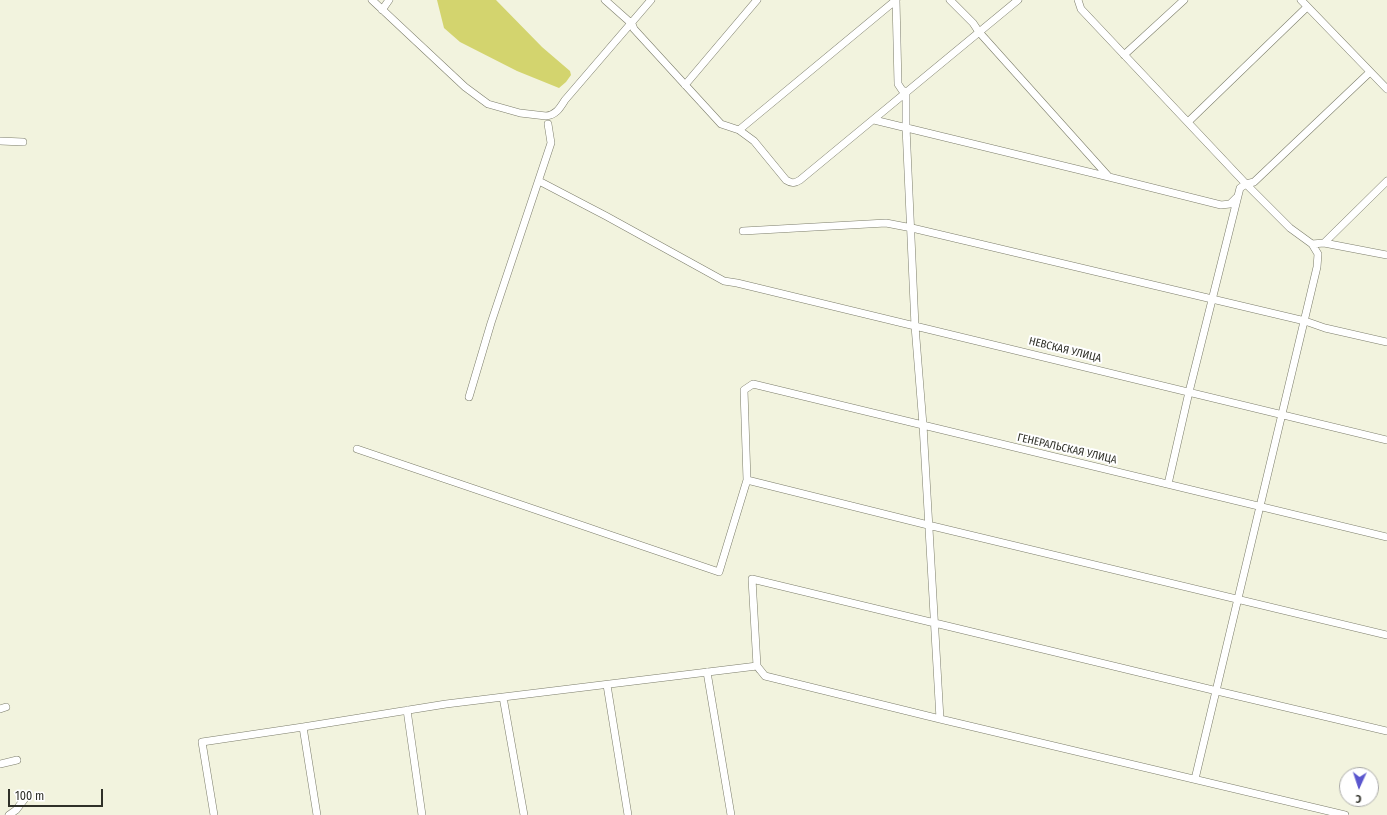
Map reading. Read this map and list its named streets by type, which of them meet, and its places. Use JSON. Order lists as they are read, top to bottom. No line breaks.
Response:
{"streets":{"street":["НЕВСКАЯ УЛИЦА","ГЕНЕРАЛЬСКАЯ УЛИЦА"]},"scale_bar":"100 m","north":"bottom"}
